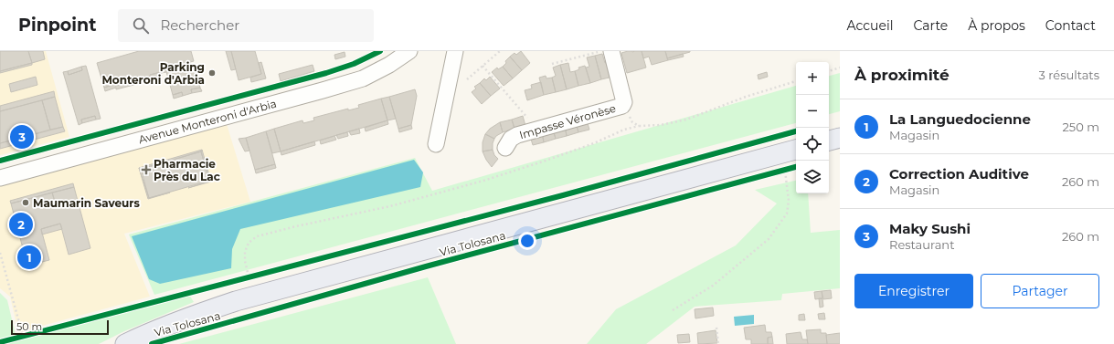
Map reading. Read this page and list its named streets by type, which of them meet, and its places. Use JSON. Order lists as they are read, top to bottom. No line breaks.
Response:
{"streets":{"street":["Avenue Monteroni d'Arbia","Impasse Véronèse"],"cycle path":["Via Tolosana"]},"places":{"other":["Parking Monteroni d'Arbia","Maumarin Saveurs"],"health":["Pharmacie Près du Lac"]},"scale_bar":"50 m","page":{"header":"Pinpoint","search":"Rechercher","nav":["Accueil","Carte","À propos","Contact"],"heading":["À proximité","3 résultats"],"map_buttons":["+","−"],"list":[{"mark":"1","name":"La Languedocienne","note":"Magasin","value":"250 m"},{"mark":"2","name":"Correction Auditive","note":"Magasin","value":"260 m"},{"mark":"3","name":"Maky Sushi","note":"Restaurant","value":"260 m"}],"pins":["3","2","1"],"buttons":["Enregistrer","Partager"],"scale":"50 m"}}
